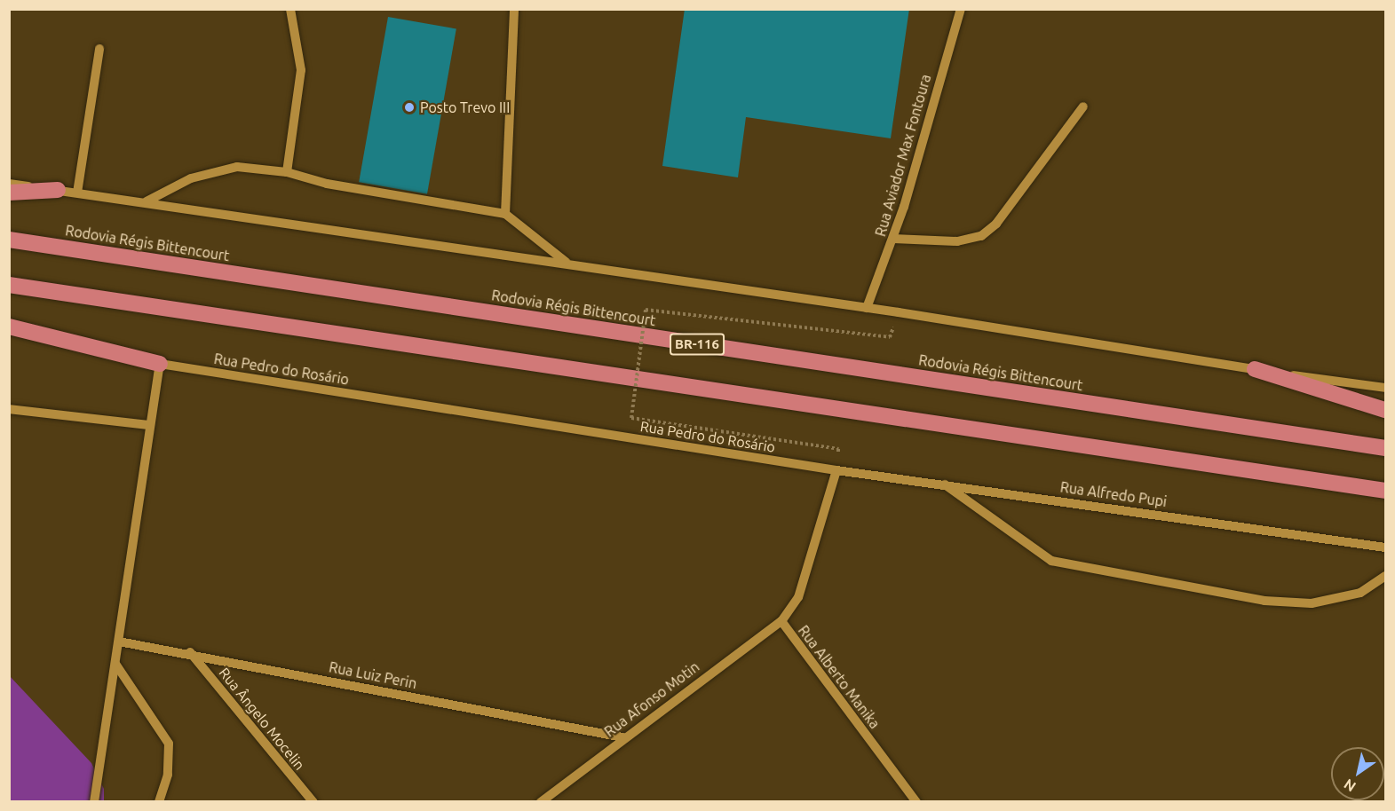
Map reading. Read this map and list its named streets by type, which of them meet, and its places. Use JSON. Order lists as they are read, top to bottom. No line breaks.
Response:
{"streets":{"highway":["Rodovia Régis Bittencourt","BR-116"],"street":["Rua Aviador Max Fontoura","Rua Pedro do Rosário","Rua Alfredo Pupi","Rua Luiz Perin","Rua Alberto Manika","Rua Afonso Motin","Rua Ângelo Mocelin"]},"crossings":[["Rua Pedro do Rosário","Rua Alfredo Pupi"],["Rua Pedro do Rosário","Rua Alberto Manika"],["Rua Alfredo Pupi","Rua Alberto Manika"],["Rua Luiz Perin","Rua Afonso Motin"],["Rua Luiz Perin","Rua Ângelo Mocelin"],["Rua Alberto Manika","Rua Afonso Motin"]],"places":["Posto Trevo III"],"north":"bottom left"}
